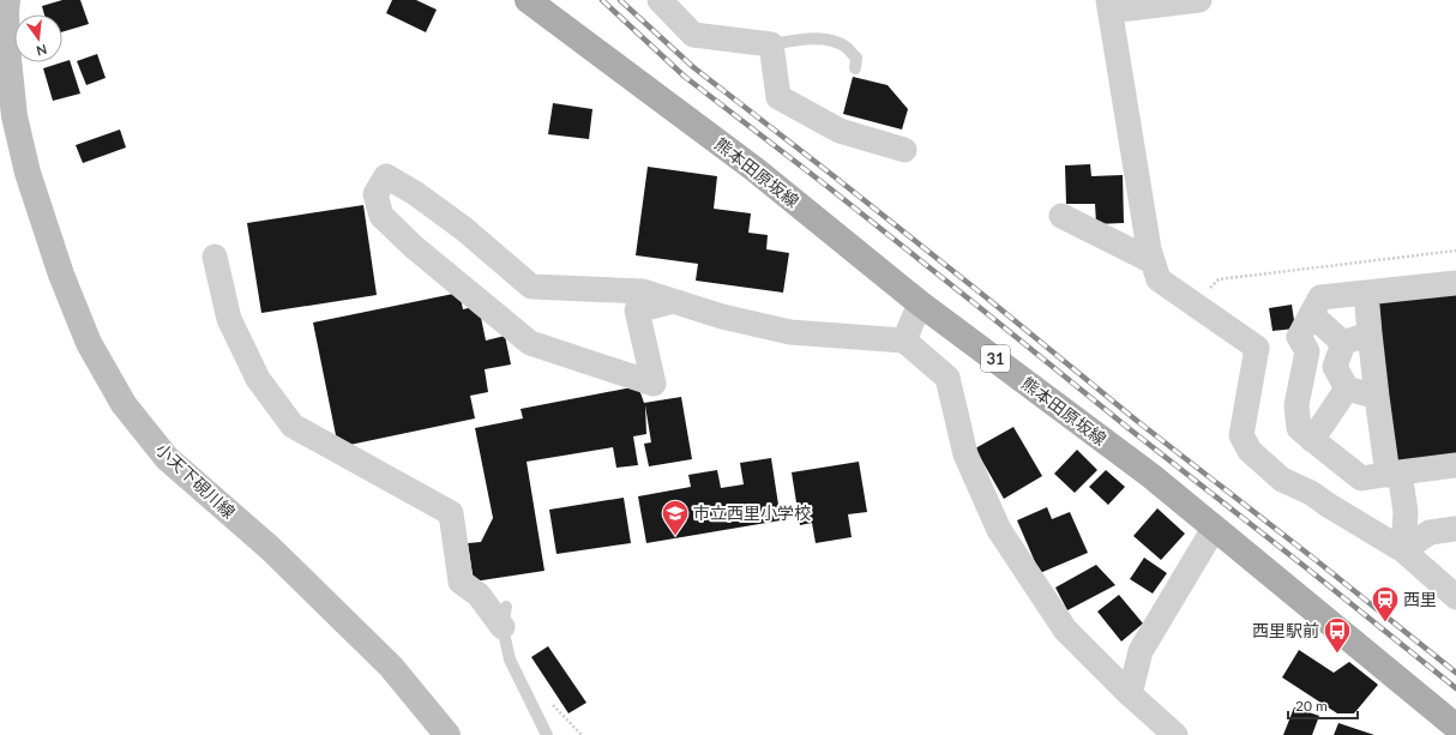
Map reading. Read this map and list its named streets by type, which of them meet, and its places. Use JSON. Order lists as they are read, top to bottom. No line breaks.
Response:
{"streets":{"main road":["熊本田原坂線","31","小天下硯川線"]},"places":{"school or university":["市立西里小学校"],"station":["西里"],"bus stop":["西里駅前"]},"scale_bar":"20 m","north":"bottom"}
